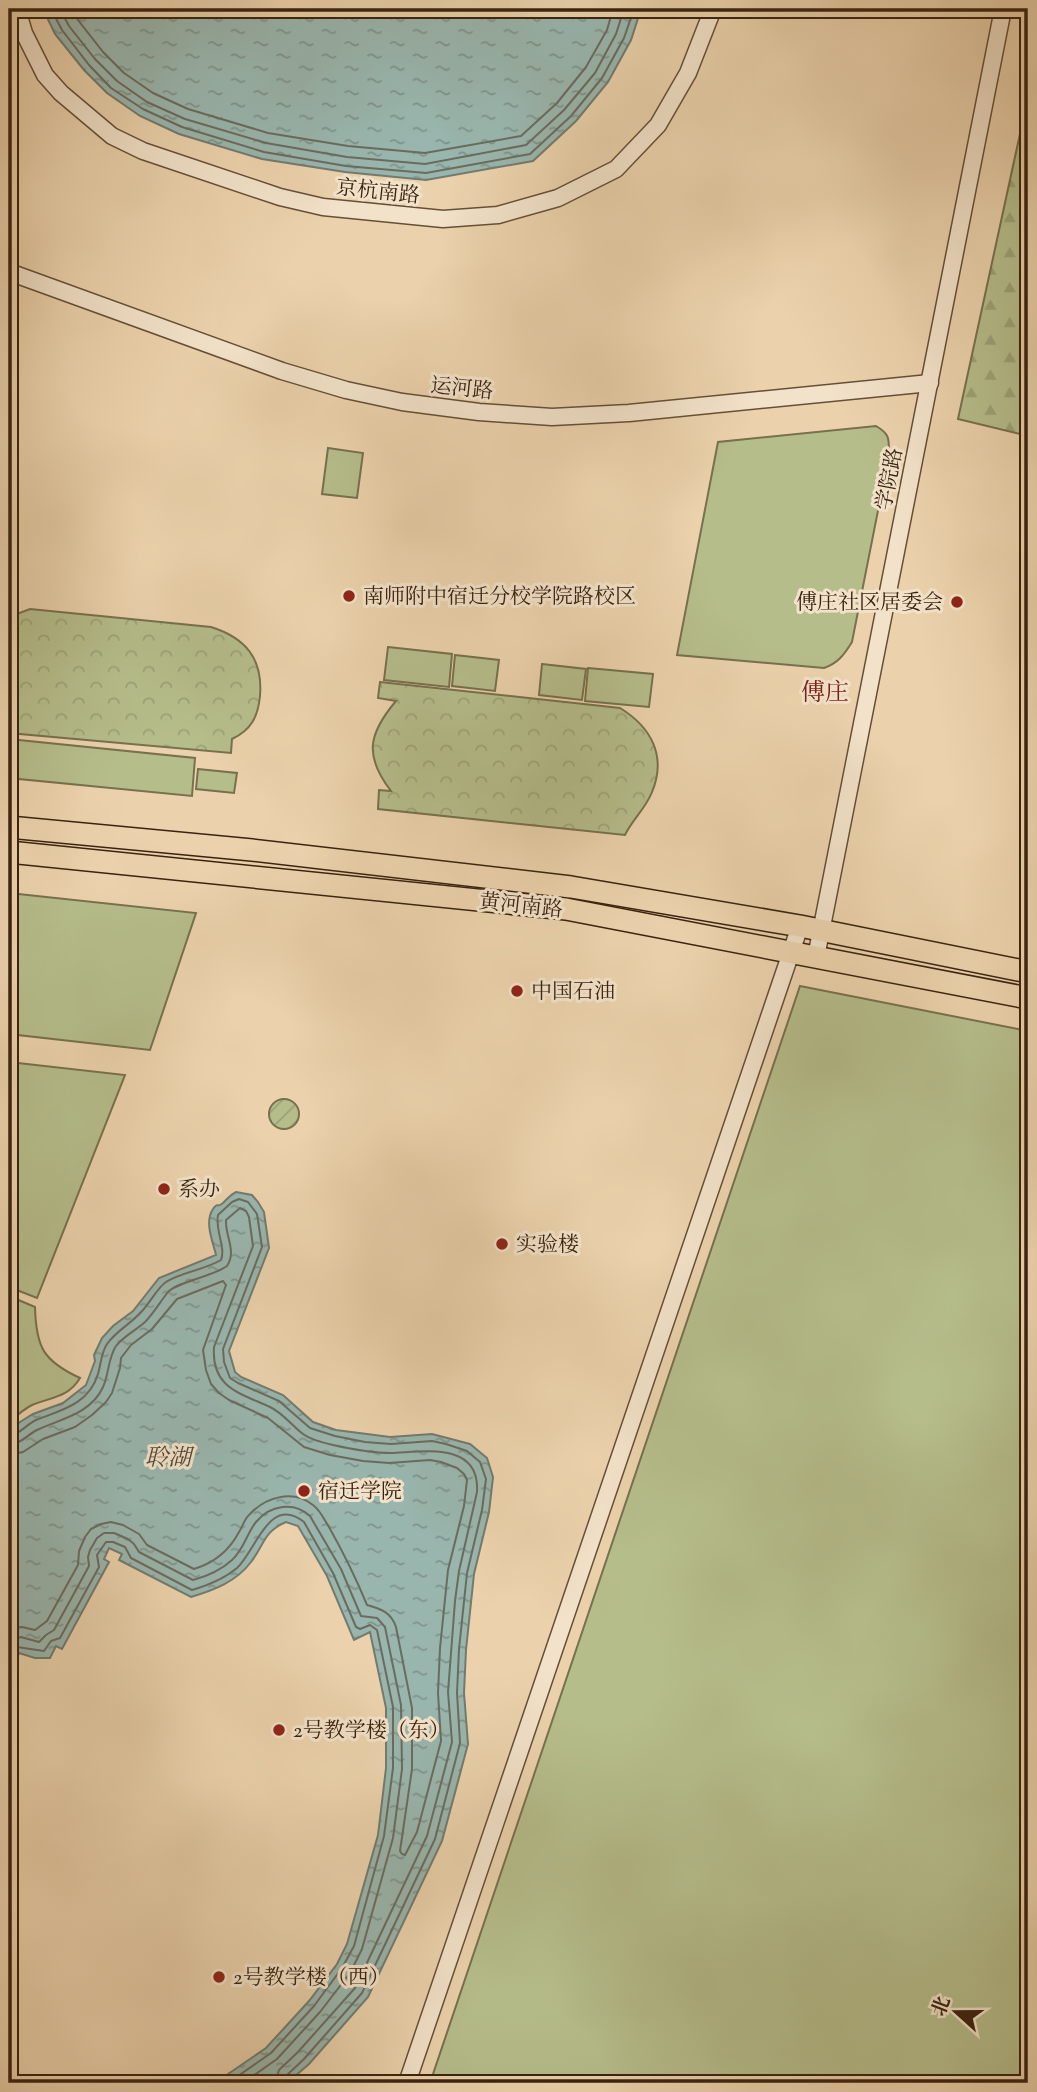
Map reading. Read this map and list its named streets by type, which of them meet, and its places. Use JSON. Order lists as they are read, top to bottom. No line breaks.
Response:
{"streets":{"main road":["黄河南路"],"street":["京杭南路","运河路","学院路"]},"crossings":[["运河路","学院路"],["学院路","黄河南路"]],"districts":["傅庄"],"water":["聆湖"],"places":["南师附中宿迁分校学院路校区","傅庄社区居委会","中国石油","系办","实验楼","宿迁学院","2号教学楼（东）","2号教学楼（西）"],"north":"left"}
